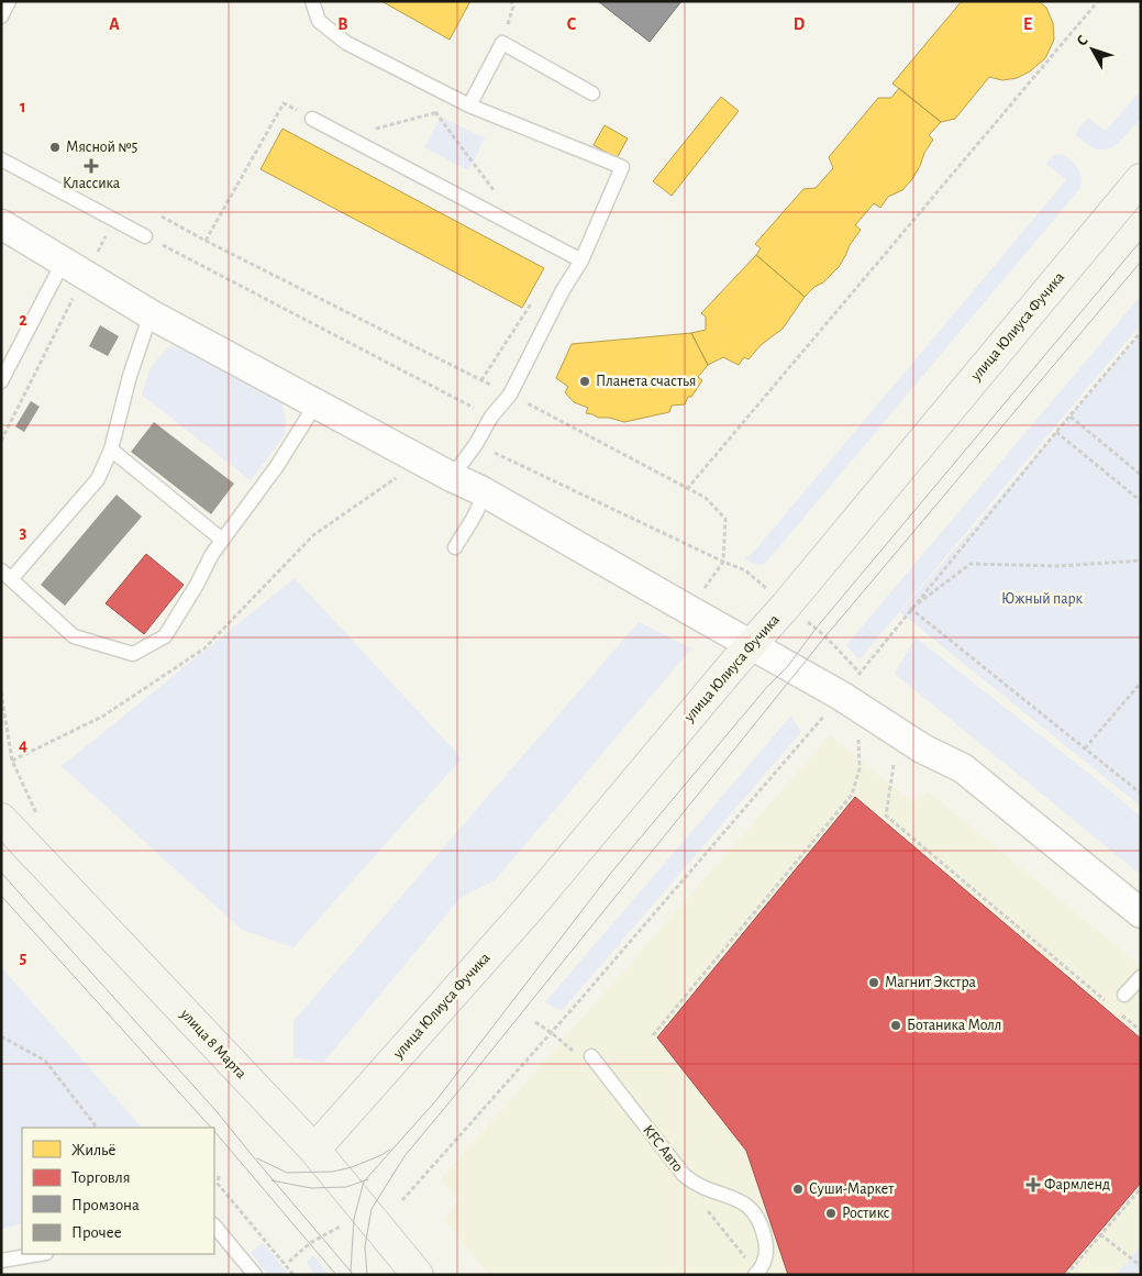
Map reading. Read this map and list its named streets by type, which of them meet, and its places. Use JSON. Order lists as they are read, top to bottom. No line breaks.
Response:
{"streets":{"street":["улица Юлиуса Фучика","улица 8 Марта"],"lane":["KFC Авто"]},"crossings":[["улица Юлиуса Фучика","улица 8 Марта"]],"parks":["Южный парк"],"places":{"other":["Мясной №5","Планета счастья","Магнит Экстра","Ботаника Молл","Суши-Маркет","Ростикс"],"health":["Классика","Фармленд"]},"legend":["Жильё","Торговля","Промзона","Прочее"],"north":"top left","grid":{"columns":["A","B","C","D","E"],"rows":["1","2","3","4","5"]}}
